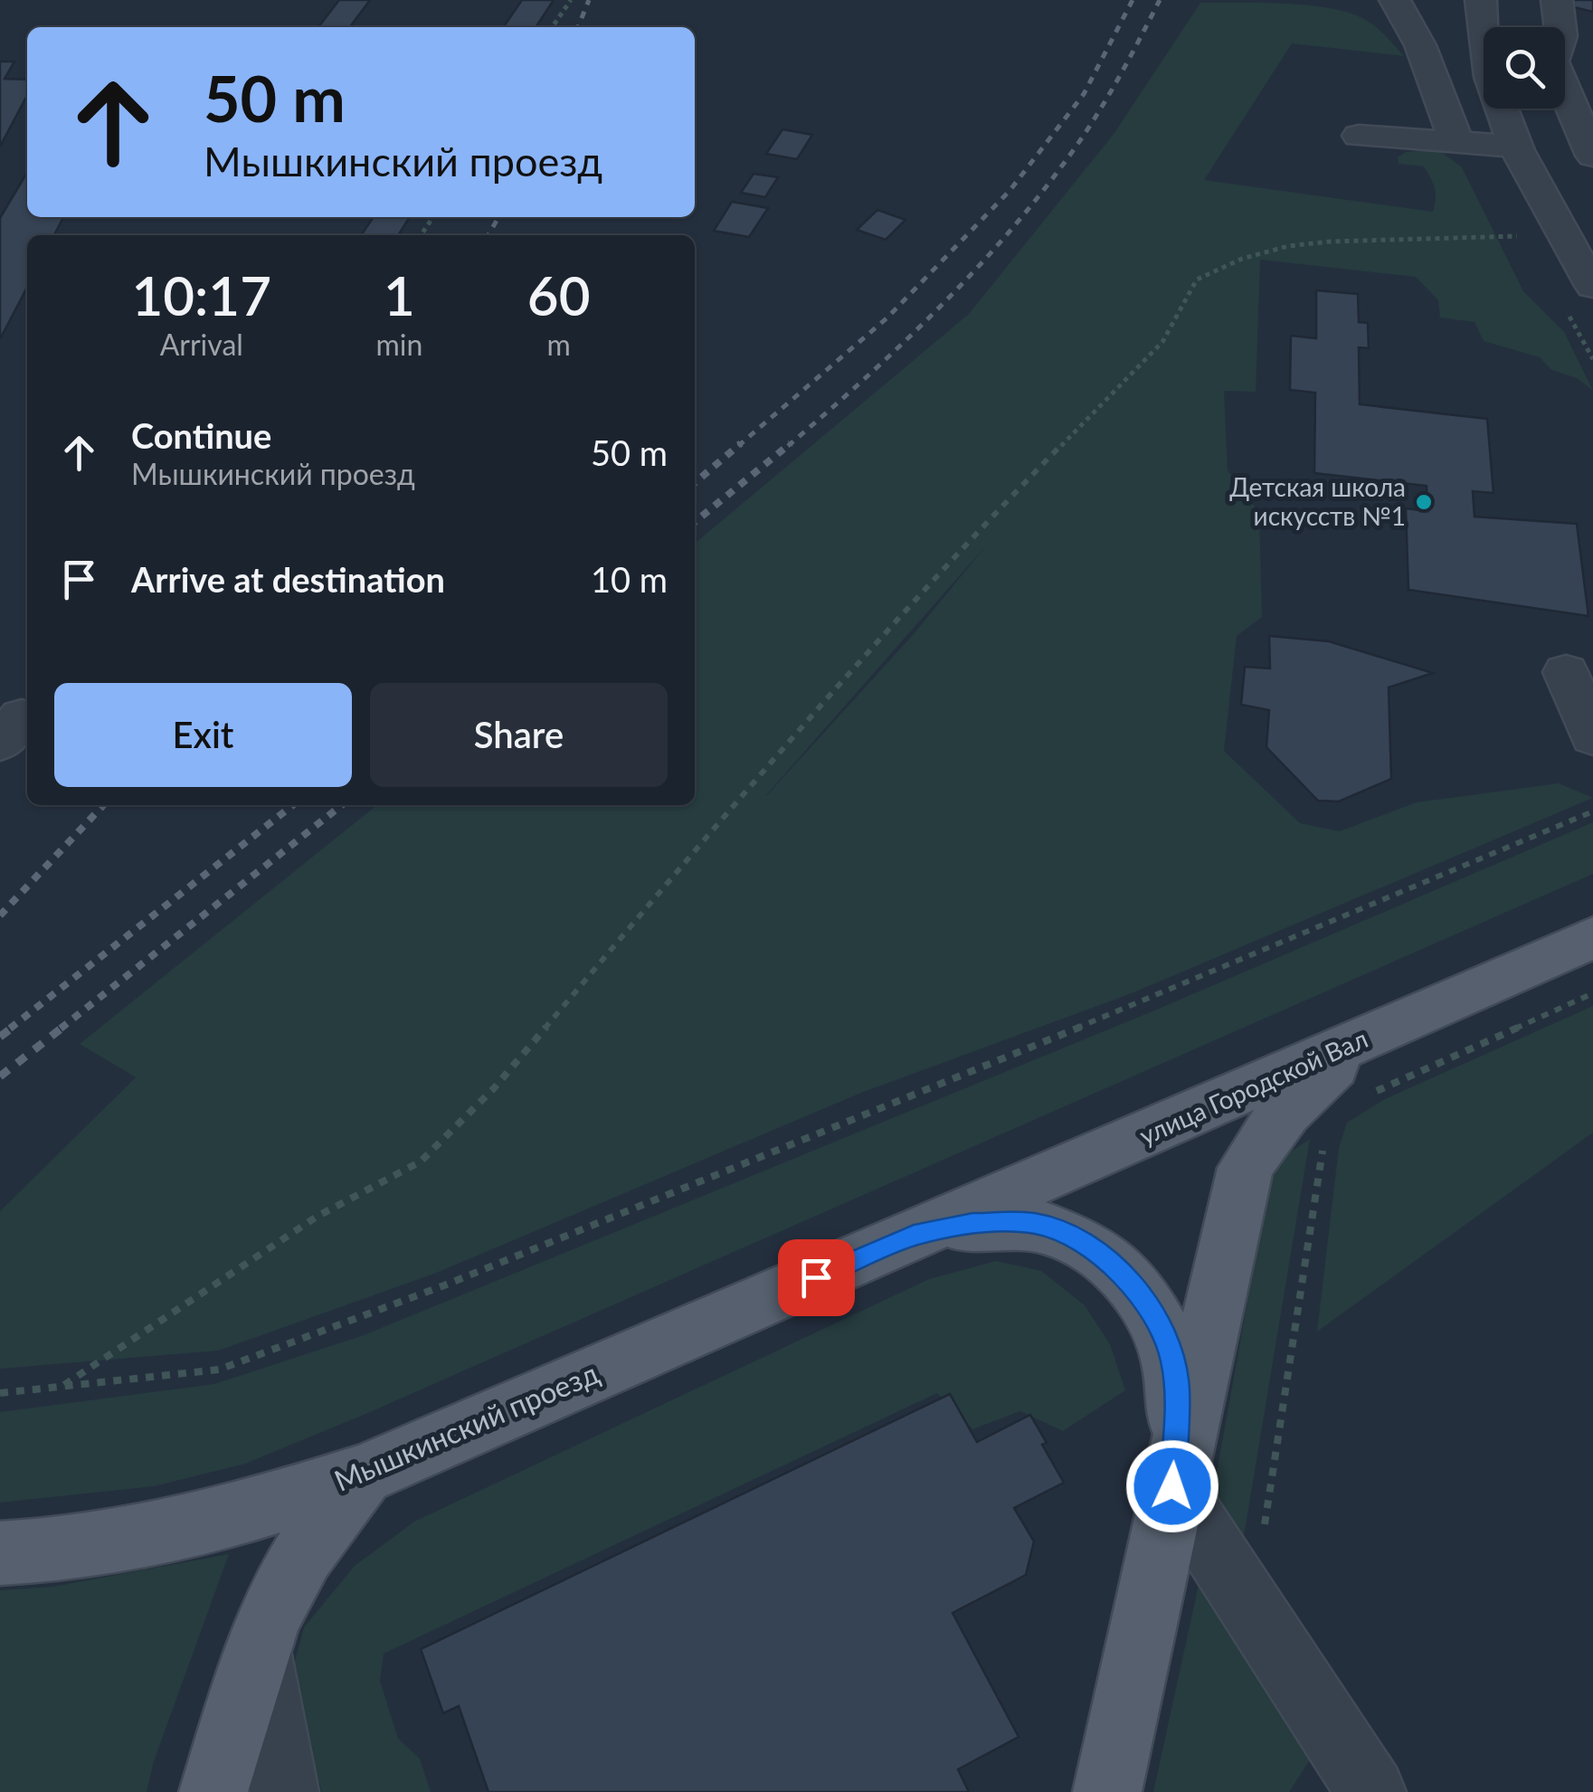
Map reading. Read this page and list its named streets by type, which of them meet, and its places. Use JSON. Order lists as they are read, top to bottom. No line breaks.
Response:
{"streets":{"main road":["улица Городской Вал","Мышкинский проезд"]},"crossings":[["улица Городской Вал","Мышкинский проезд"]],"places":["Детская школа искусств №1"],"page":{"turn":["50 m","Мышкинский проезд"],"eta":["10:17","Arrival","1","min","60","m"],"list":[{"name":"Continue","note":"Мышкинский проезд","value":"50 m"},{"name":"Arrive at destination","value":"10 m"}],"buttons":["Exit","Share"]}}
